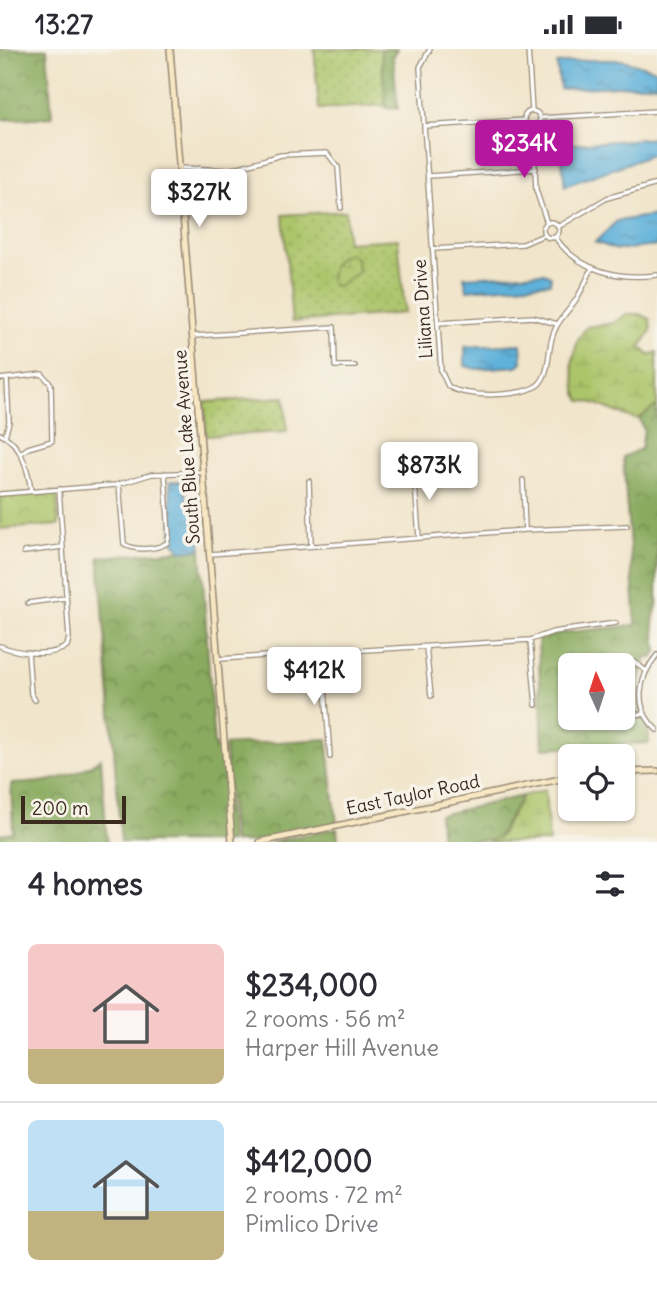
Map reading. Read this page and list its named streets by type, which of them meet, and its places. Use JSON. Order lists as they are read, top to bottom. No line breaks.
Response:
{"streets":{"main road":["South Blue Lake Avenue","East Taylor Road"],"street":["Liliana Drive"]},"scale_bar":"200 m","north":"top","page":{"status":"13:27","price":["$234K","$327K","$873K","$412K"],"scale":"200 m","heading":"4 homes","list":[{"name":"$234,000","note":"2 rooms · 56 m² · Harper Hill Avenue"},{"name":"$412,000","note":"2 rooms · 72 m² · Pimlico Drive"}]}}
